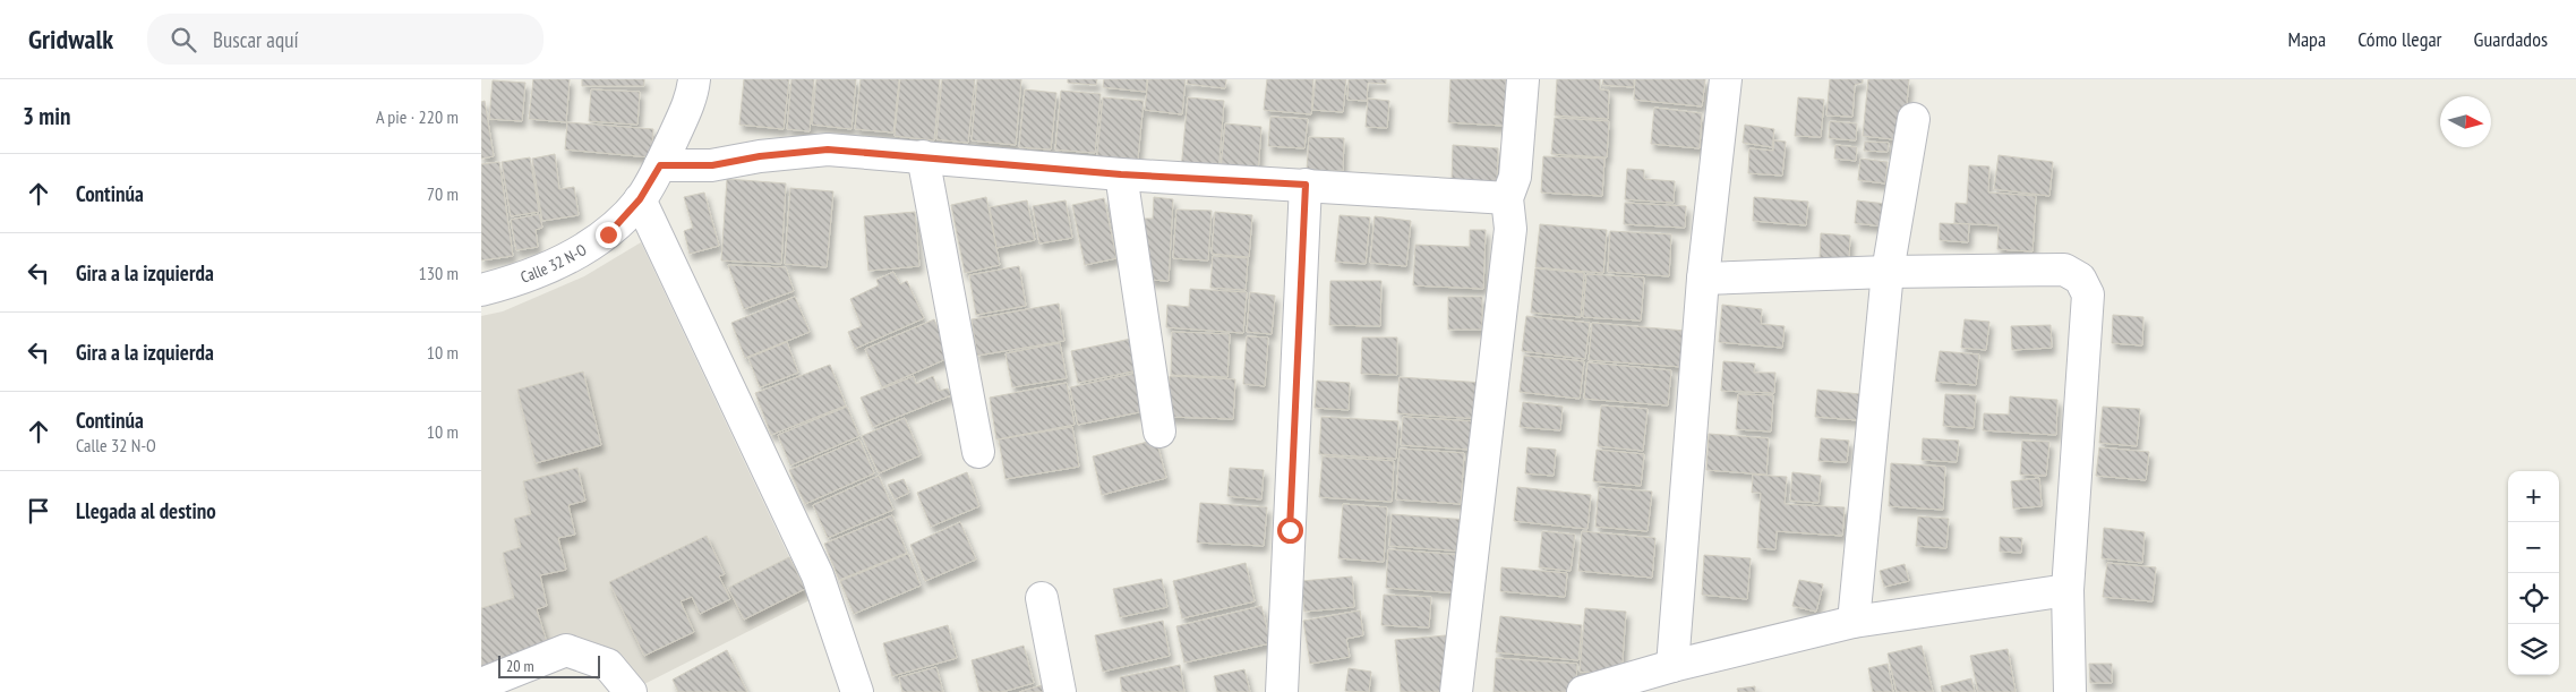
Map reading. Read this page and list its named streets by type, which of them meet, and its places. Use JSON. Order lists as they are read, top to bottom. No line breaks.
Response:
{"streets":{"street":["Calle 32 N-O"]},"scale_bar":"20 m","north":"right","page":{"header":"Gridwalk","search":"Buscar aquí","nav":["Mapa","Cómo llegar","Guardados"],"heading":["3 min","A pie · 220 m"],"list":[["Continúa","70 m"],["Gira a la izquierda","130 m"],["Gira a la izquierda","10 m"],["Continúa","Calle 32 N-O","10 m"],"Llegada al destino"],"map_buttons":["+","−"],"scale":"20 m"}}
